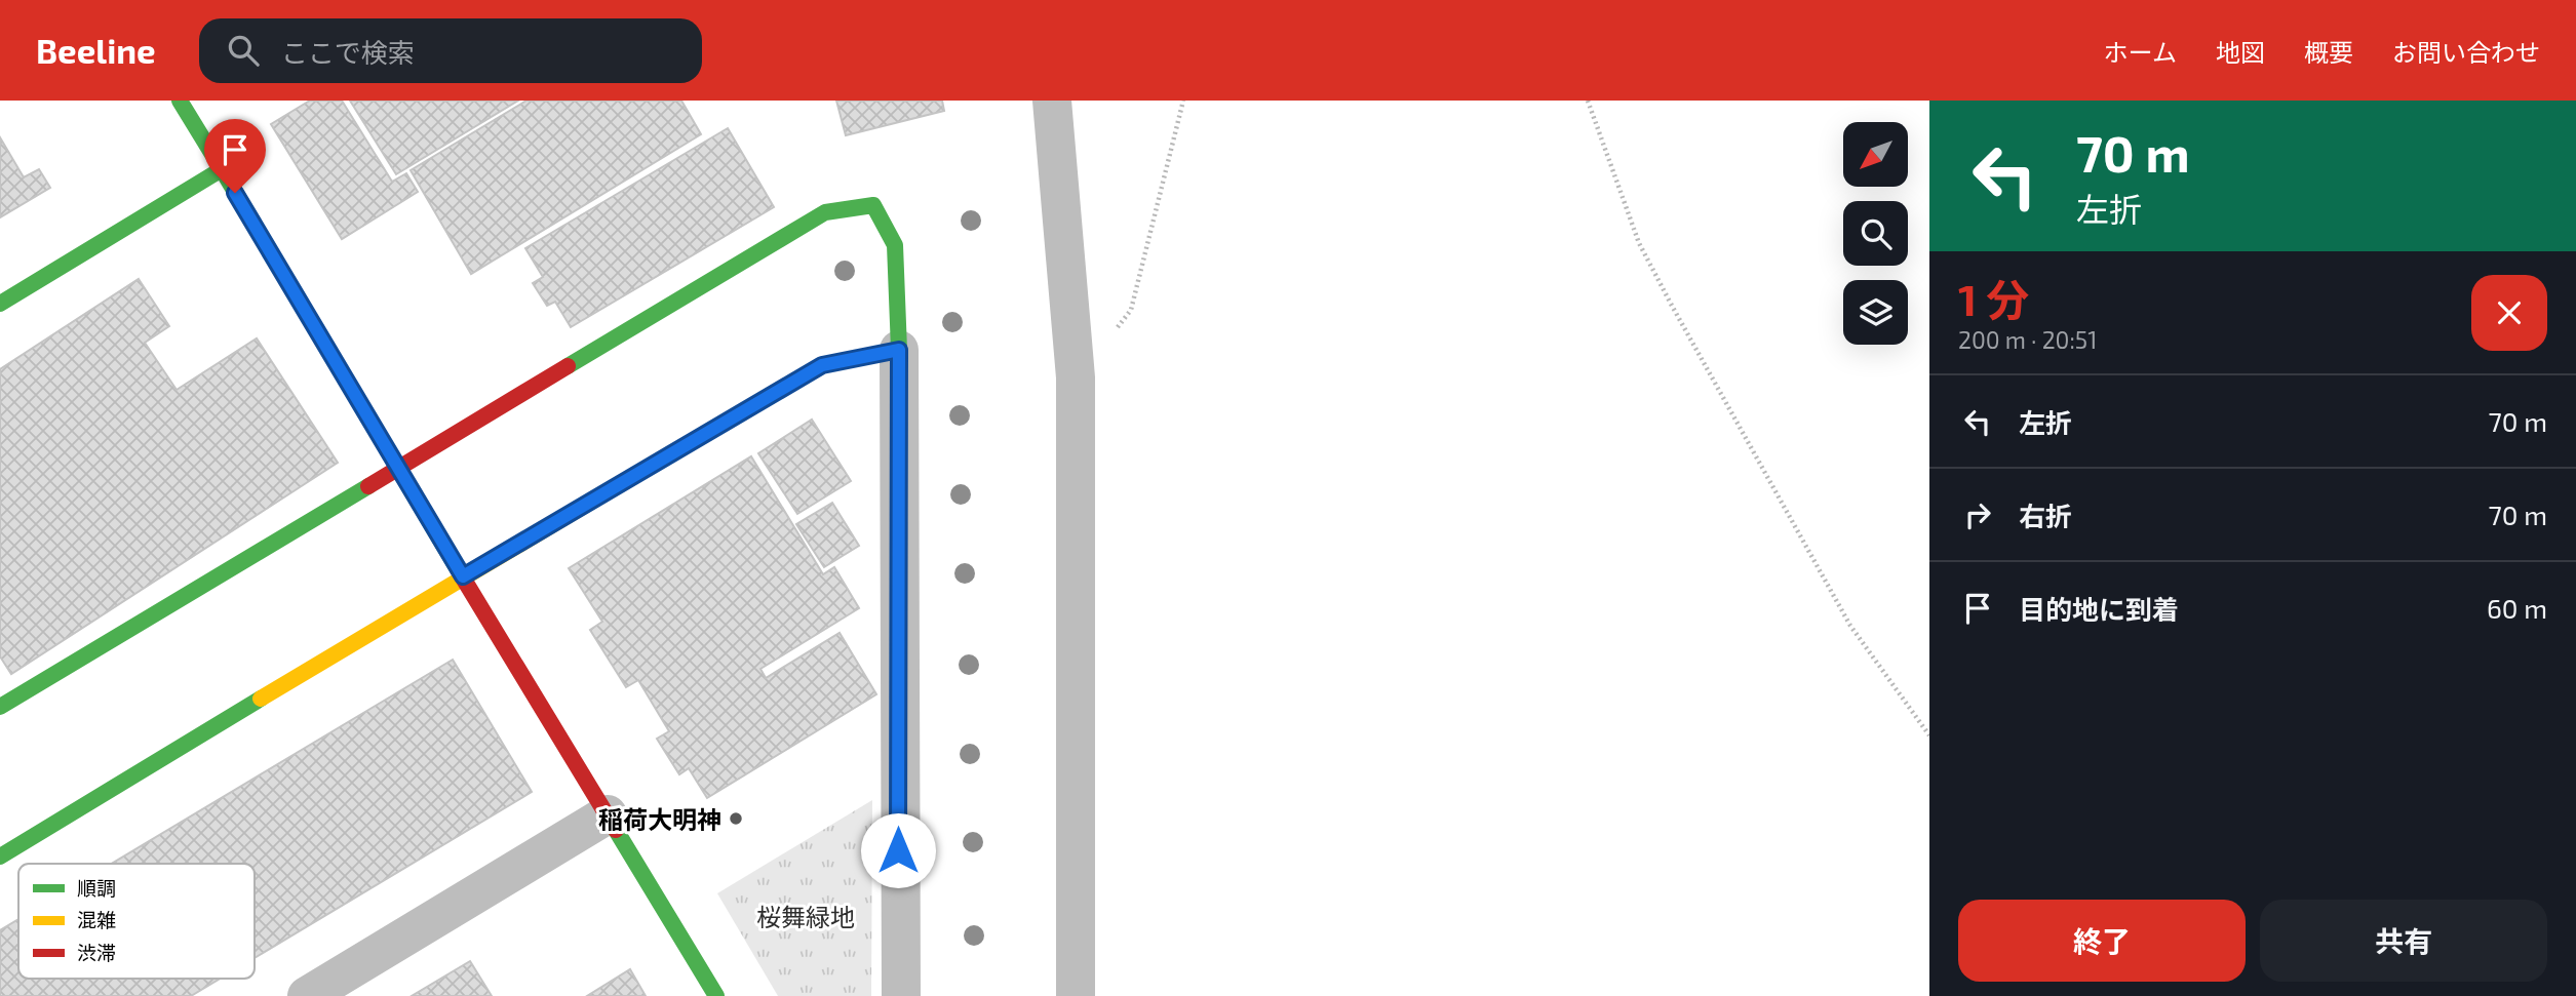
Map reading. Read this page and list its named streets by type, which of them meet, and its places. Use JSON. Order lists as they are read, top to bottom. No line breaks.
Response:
{"parks":["桜舞緑地"],"places":["稲荷大明神"],"legend":["順調","混雑","渋滞"],"north":"bottom left","page":{"header":"Beeline","search":"ここで検索","nav":["ホーム","地図","概要","お問い合わせ"],"turn":["70 m","左折"],"heading":["1 分","200 m · 20:51"],"list":[{"name":"左折","value":"70 m"},{"name":"右折","value":"70 m"},{"name":"目的地に到着","value":"60 m"}],"buttons":["終了","共有"]}}
